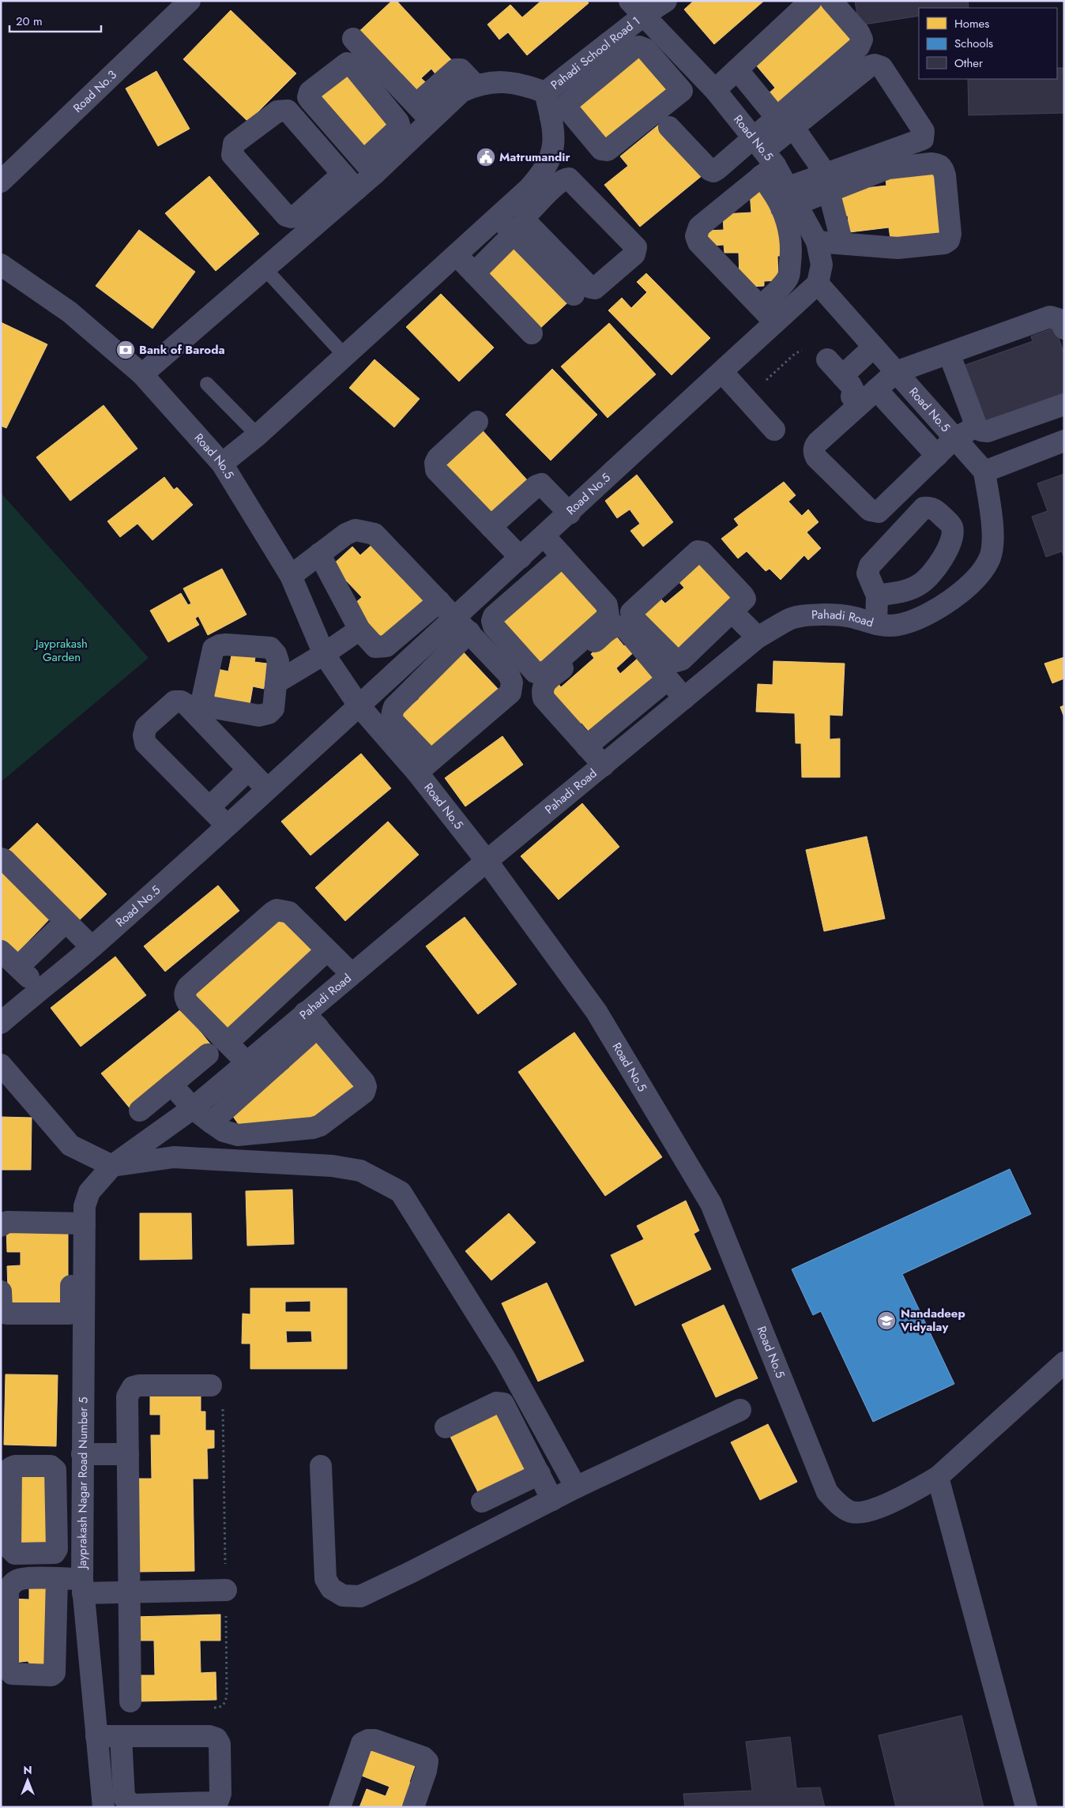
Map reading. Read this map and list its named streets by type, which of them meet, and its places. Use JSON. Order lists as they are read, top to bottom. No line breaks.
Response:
{"streets":{"street":["Pahadi School Road 1","Road No.3","Road No.5","Pahadi Road","Jayprakash Nagar Road Number 5"]},"crossings":[["Pahadi School Road 1","Road No.5"],["Road No.5","Pahadi Road"],["Pahadi Road","Jayprakash Nagar Road Number 5"]],"parks":["Jayprakash Garden"],"places":{"public building":["Matrumandir"],"bank":["Bank of Baroda"],"school or university":["Nandadeep Vidyalay"]},"legend":["Homes","Schools","Other"],"scale_bar":"20 m","north":"top"}
